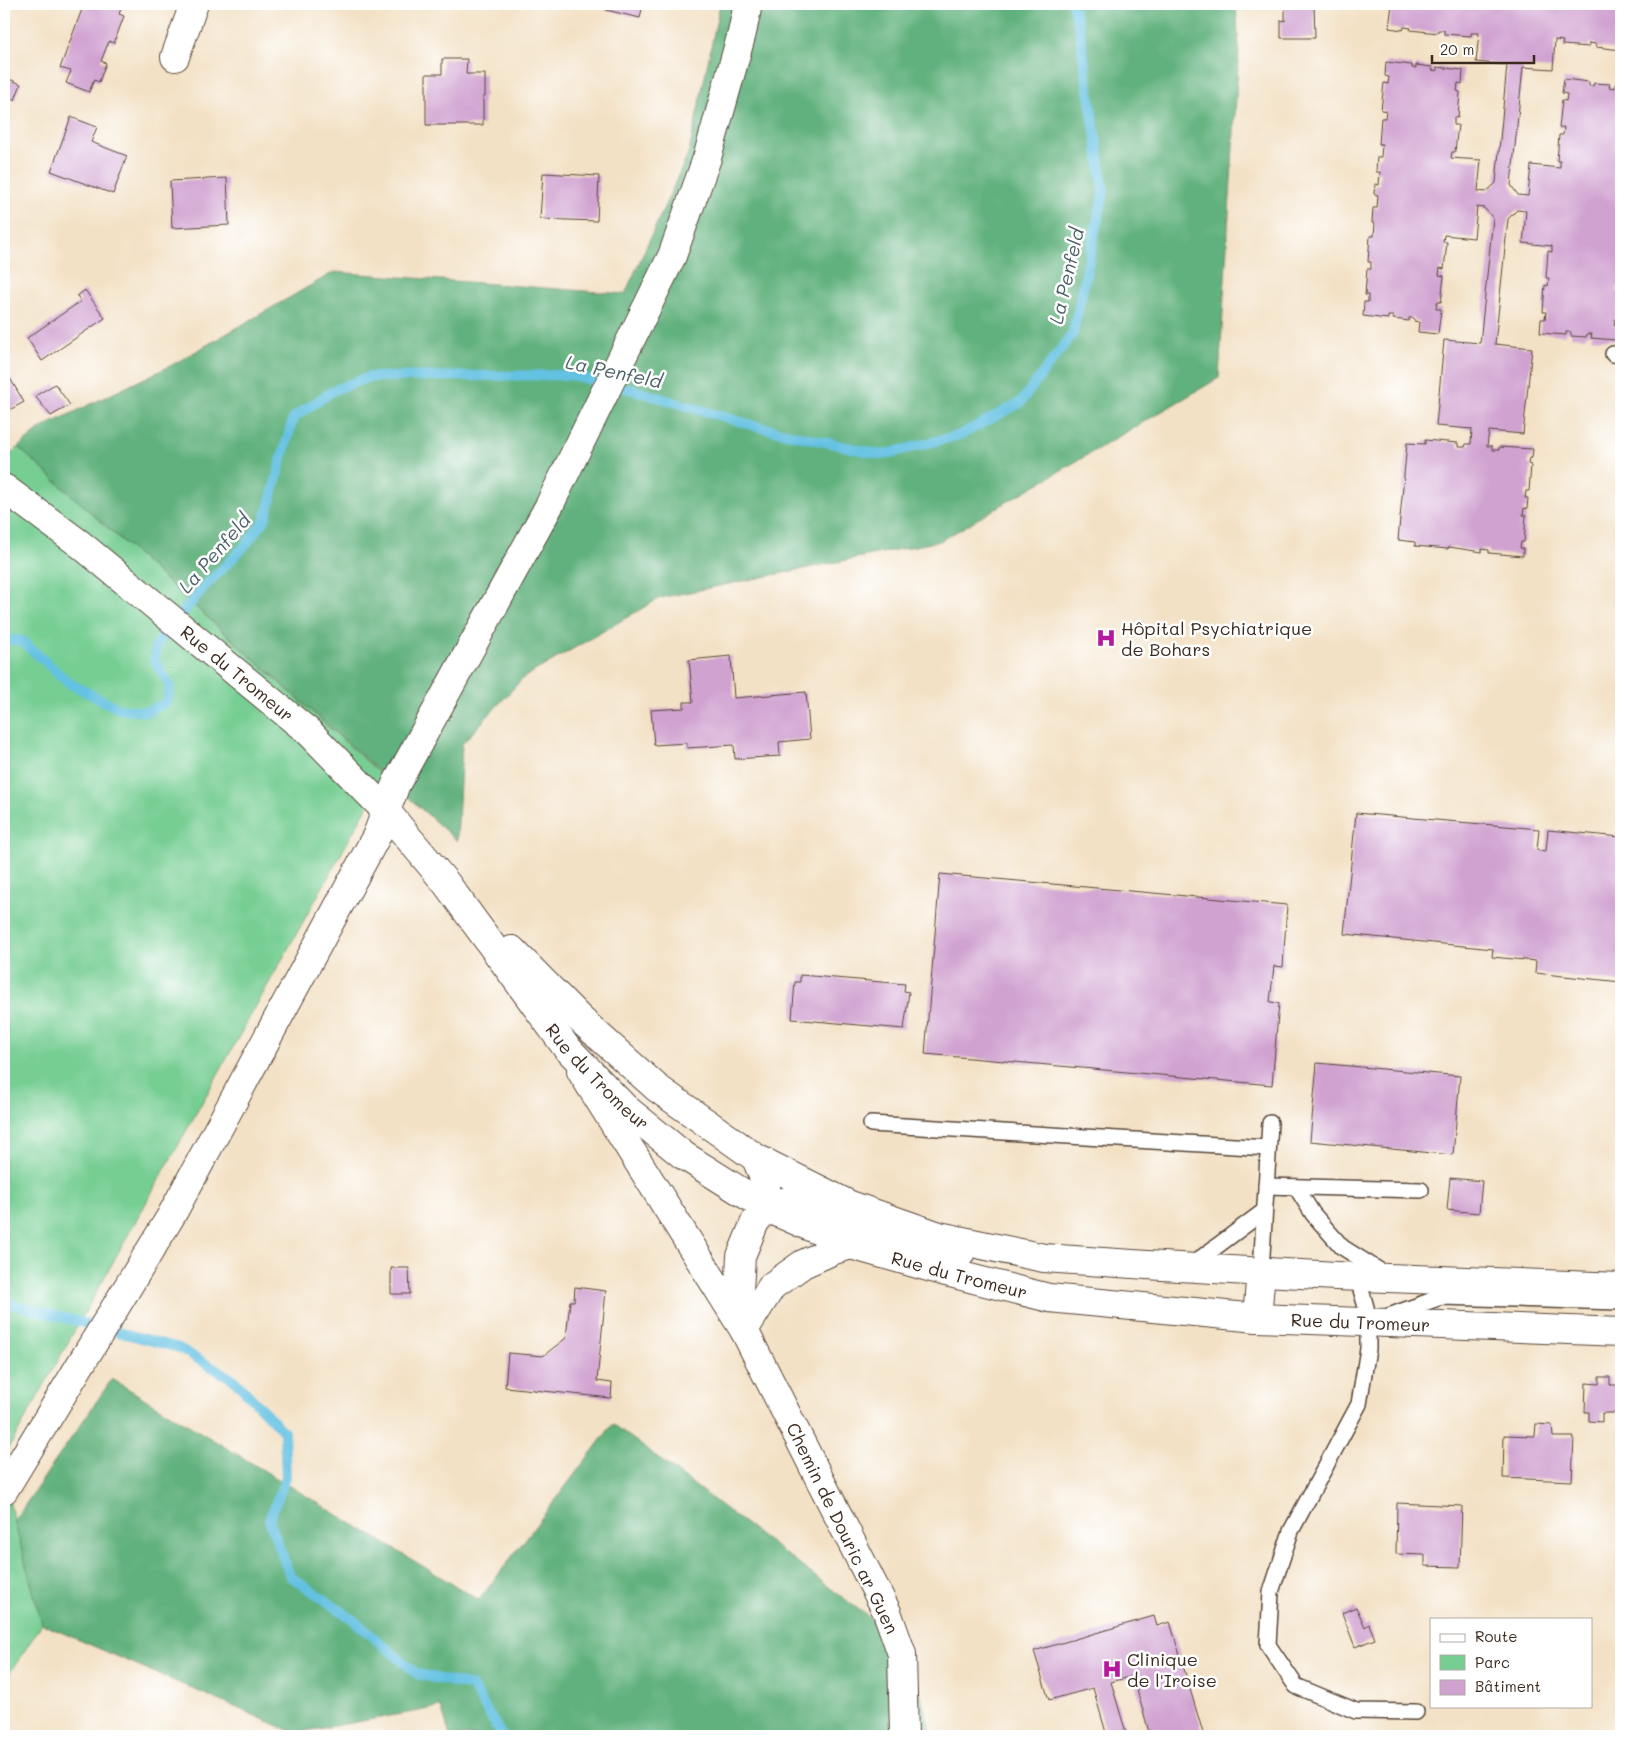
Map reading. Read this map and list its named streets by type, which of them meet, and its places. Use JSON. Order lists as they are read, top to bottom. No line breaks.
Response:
{"streets":{"main road":["Rue du Tromeur","Chemin de Douric ar Guen"]},"crossings":[["Rue du Tromeur","Chemin de Douric ar Guen"]],"water":["La Penfeld"],"places":{"hospital":["Hôpital Psychiatrique de Bohars","Clinique de l'Iroise"]},"legend":["Route","Parc","Bâtiment"],"scale_bar":"20 m"}
